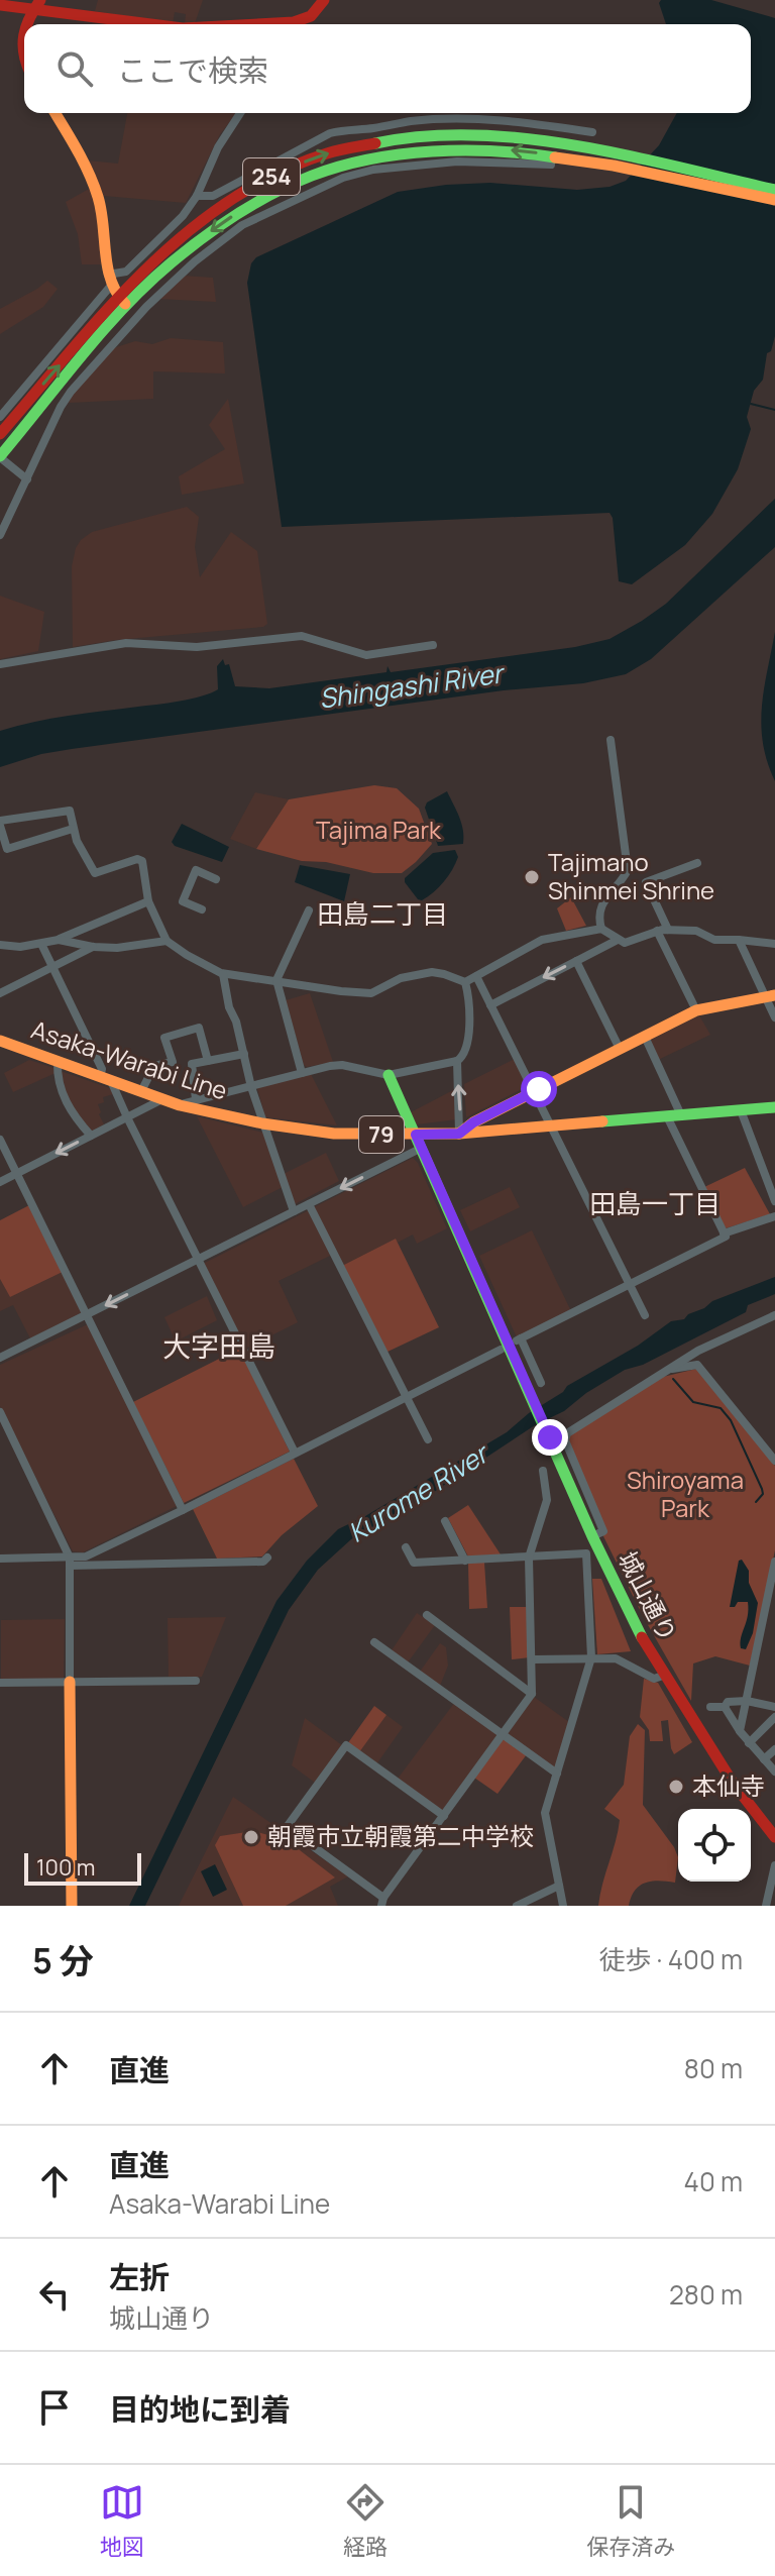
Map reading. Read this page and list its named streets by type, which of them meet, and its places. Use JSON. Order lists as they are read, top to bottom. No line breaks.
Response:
{"streets":{"main road":["254","Asaka-Warabi Line","79","城山通り"]},"crossings":[["Asaka-Warabi Line","城山通り"]],"districts":["田島二丁目","田島一丁目","大字田島"],"water":["Shingashi River","Kurome River"],"parks":["Tajima Park","Shiroyama Park"],"places":["Tajimano Shinmei Shrine","本仙寺","朝霞市立朝霞第二中学校"],"scale_bar":"100 m","page":{"search":"ここで検索","scale":"100 m","heading":["5 分","徒歩 · 400 m"],"list":[["直進","80 m"],["直進","Asaka-Warabi Line","40 m"],["左折","城山通り","280 m"],"目的地に到着"],"nav":["地図","経路","保存済み"]}}
